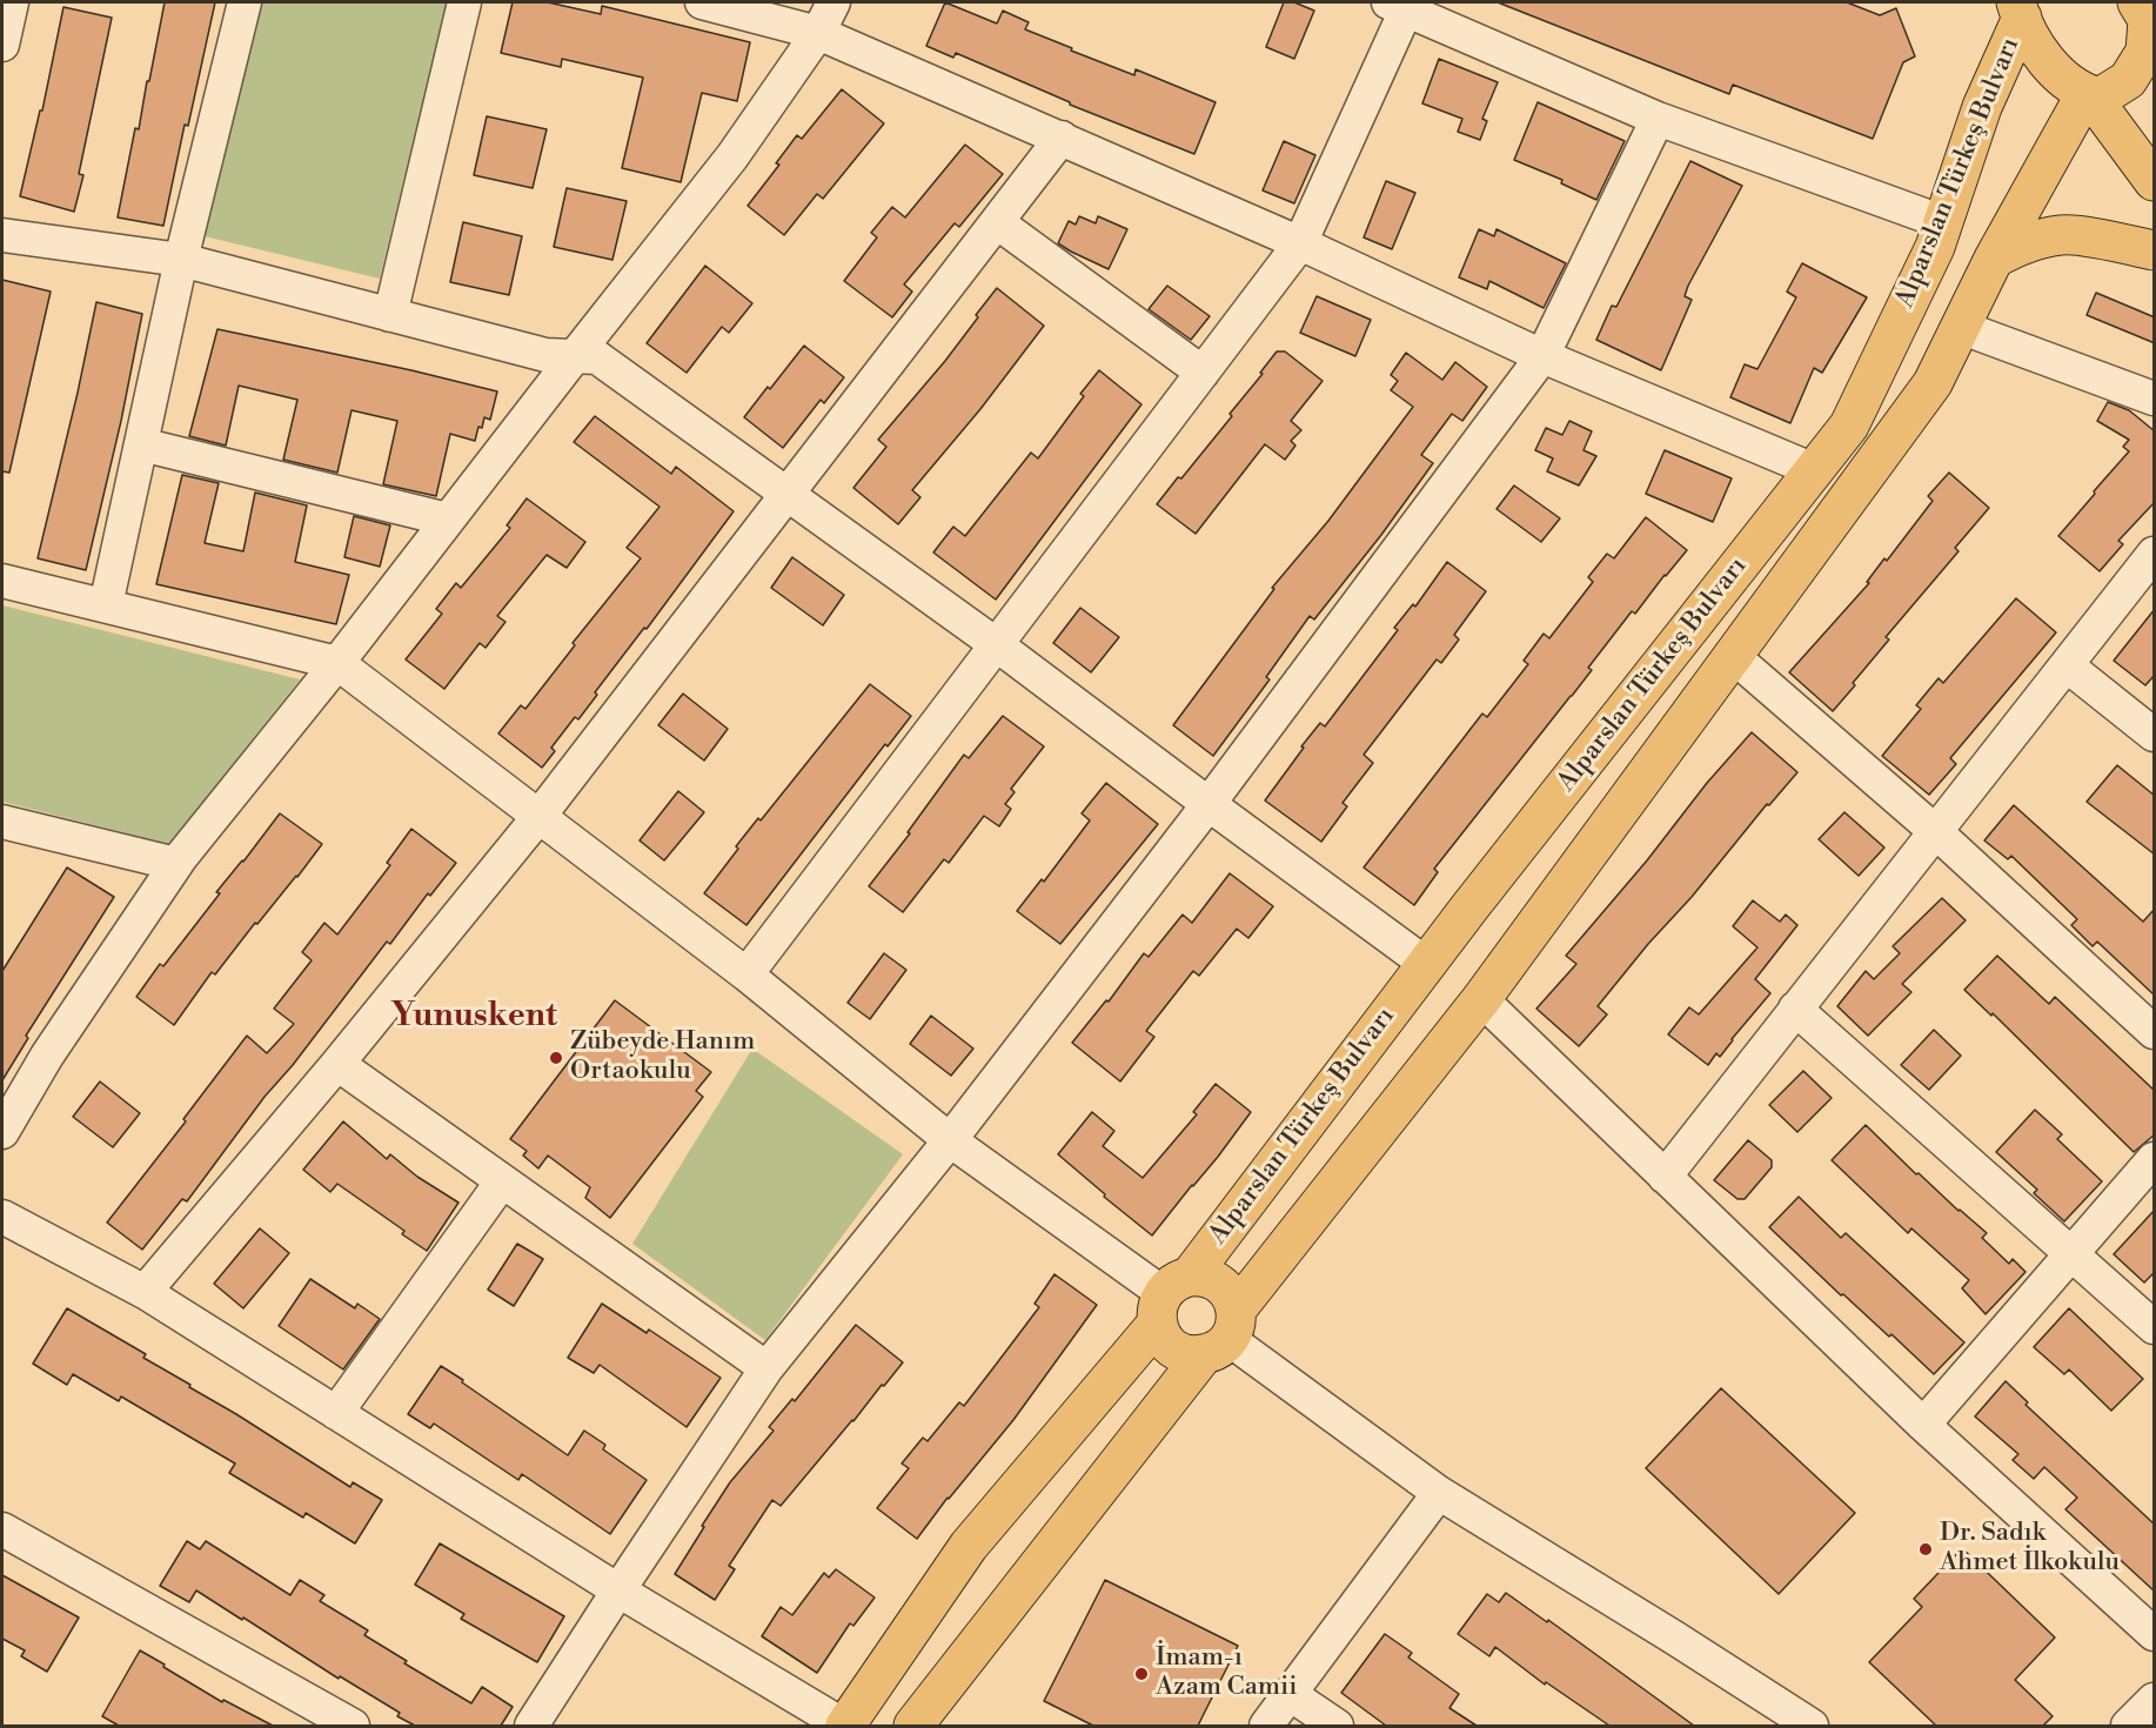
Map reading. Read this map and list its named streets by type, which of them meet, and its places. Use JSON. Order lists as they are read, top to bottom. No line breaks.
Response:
{"streets":{"main road":["Alparslan Türkeş Bulvarı"]},"districts":["Yunuskent"],"places":["Zübeyde Hanım Ortaokulu","Dr. Sadık Ahmet İlkokulu","İmam-ı Azam Camii"]}
